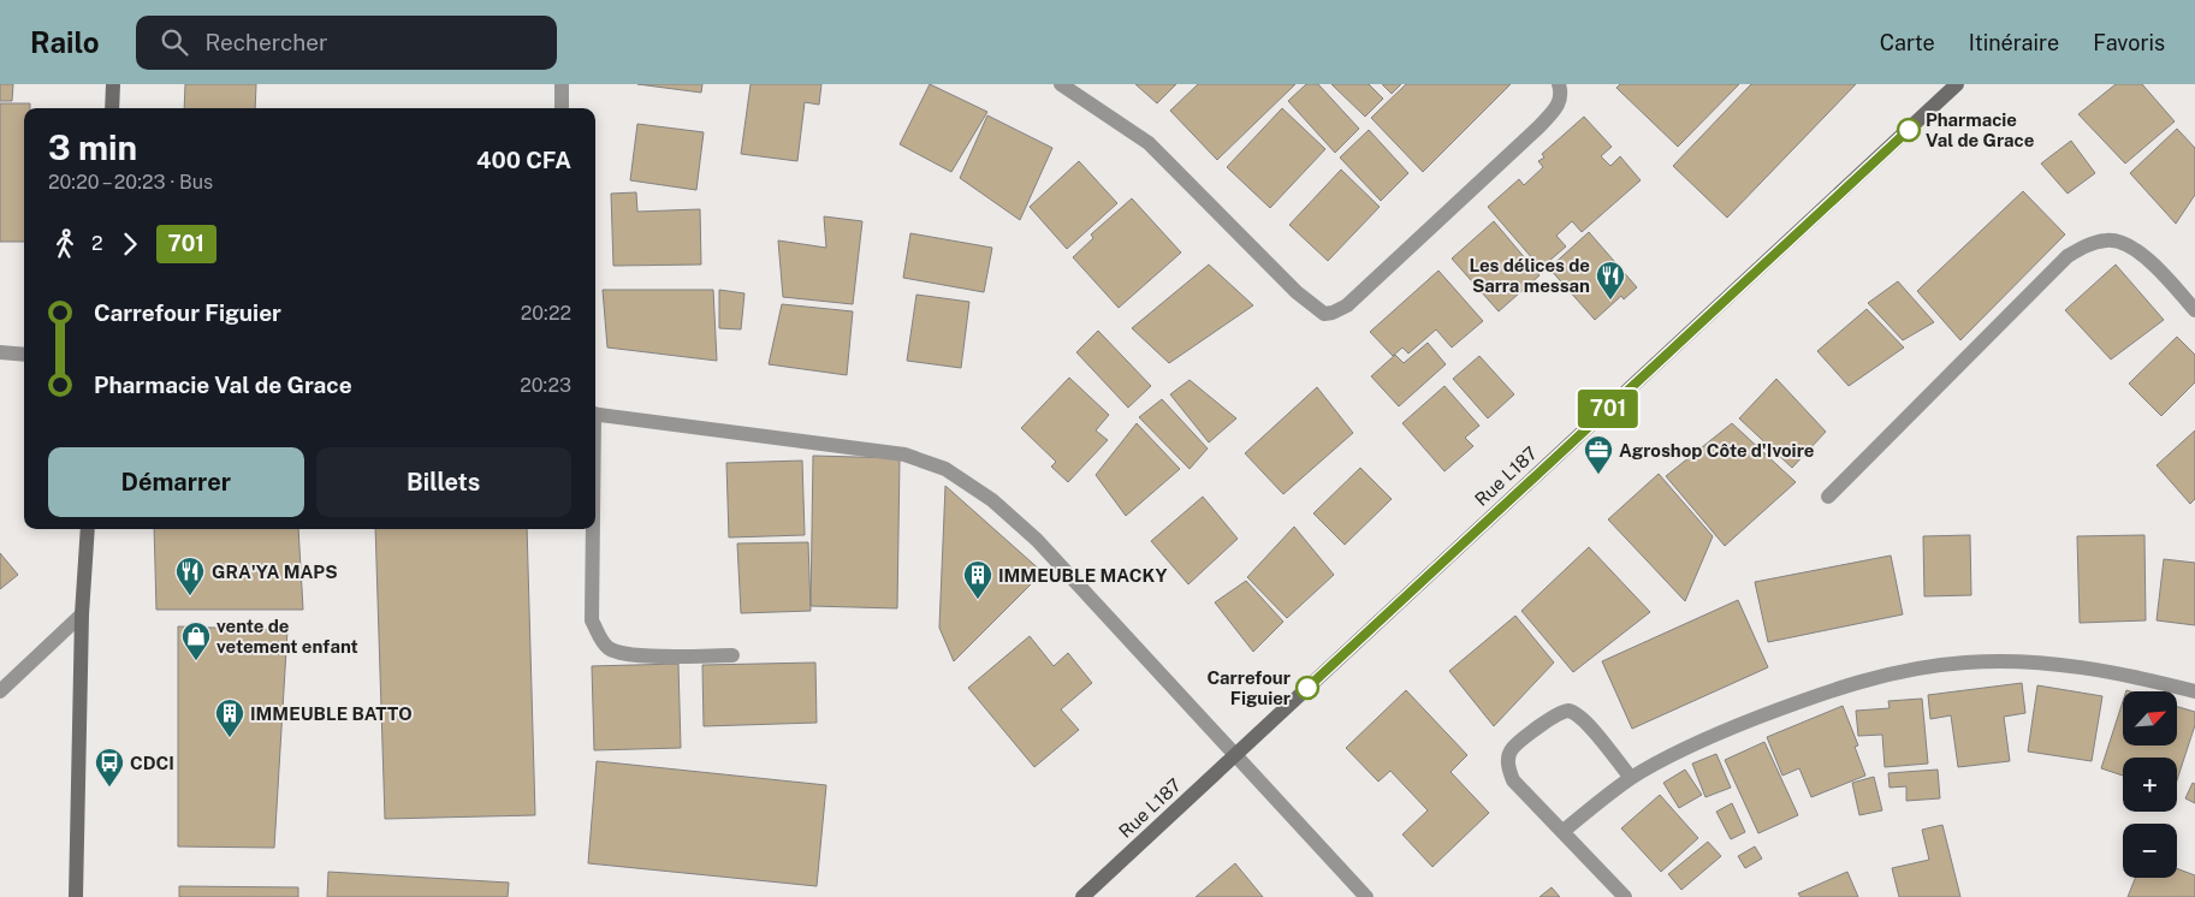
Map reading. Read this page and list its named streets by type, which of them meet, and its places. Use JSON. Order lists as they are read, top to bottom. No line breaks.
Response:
{"streets":{"street":["Rue L187"]},"places":{"other":["Pharmacie Val de Grace","Carrefour Figuier"],"restaurant":["Les délices de Sarra messan","GRA'YA MAPS"],"office":["Agroshop Côte d'Ivoire"],"building":["IMMEUBLE MACKY","IMMEUBLE BATTO"],"shop":["vente de vetement enfant"],"bus stop":["CDCI"]},"lines":["bus line 701"],"north":"top right","page":{"header":"Railo","search":"Rechercher","nav":["Carte","Itinéraire","Favoris"],"on_map":"701","heading":["3 min","20:20 – 20:23 · Bus","400 CFA"],"legs":["2","701"],"list":[{"name":"Carrefour Figuier","value":"20:22"},{"name":"Pharmacie Val de Grace","value":"20:23"}],"buttons":["Démarrer","Billets"],"map_buttons":["+","−"]}}
